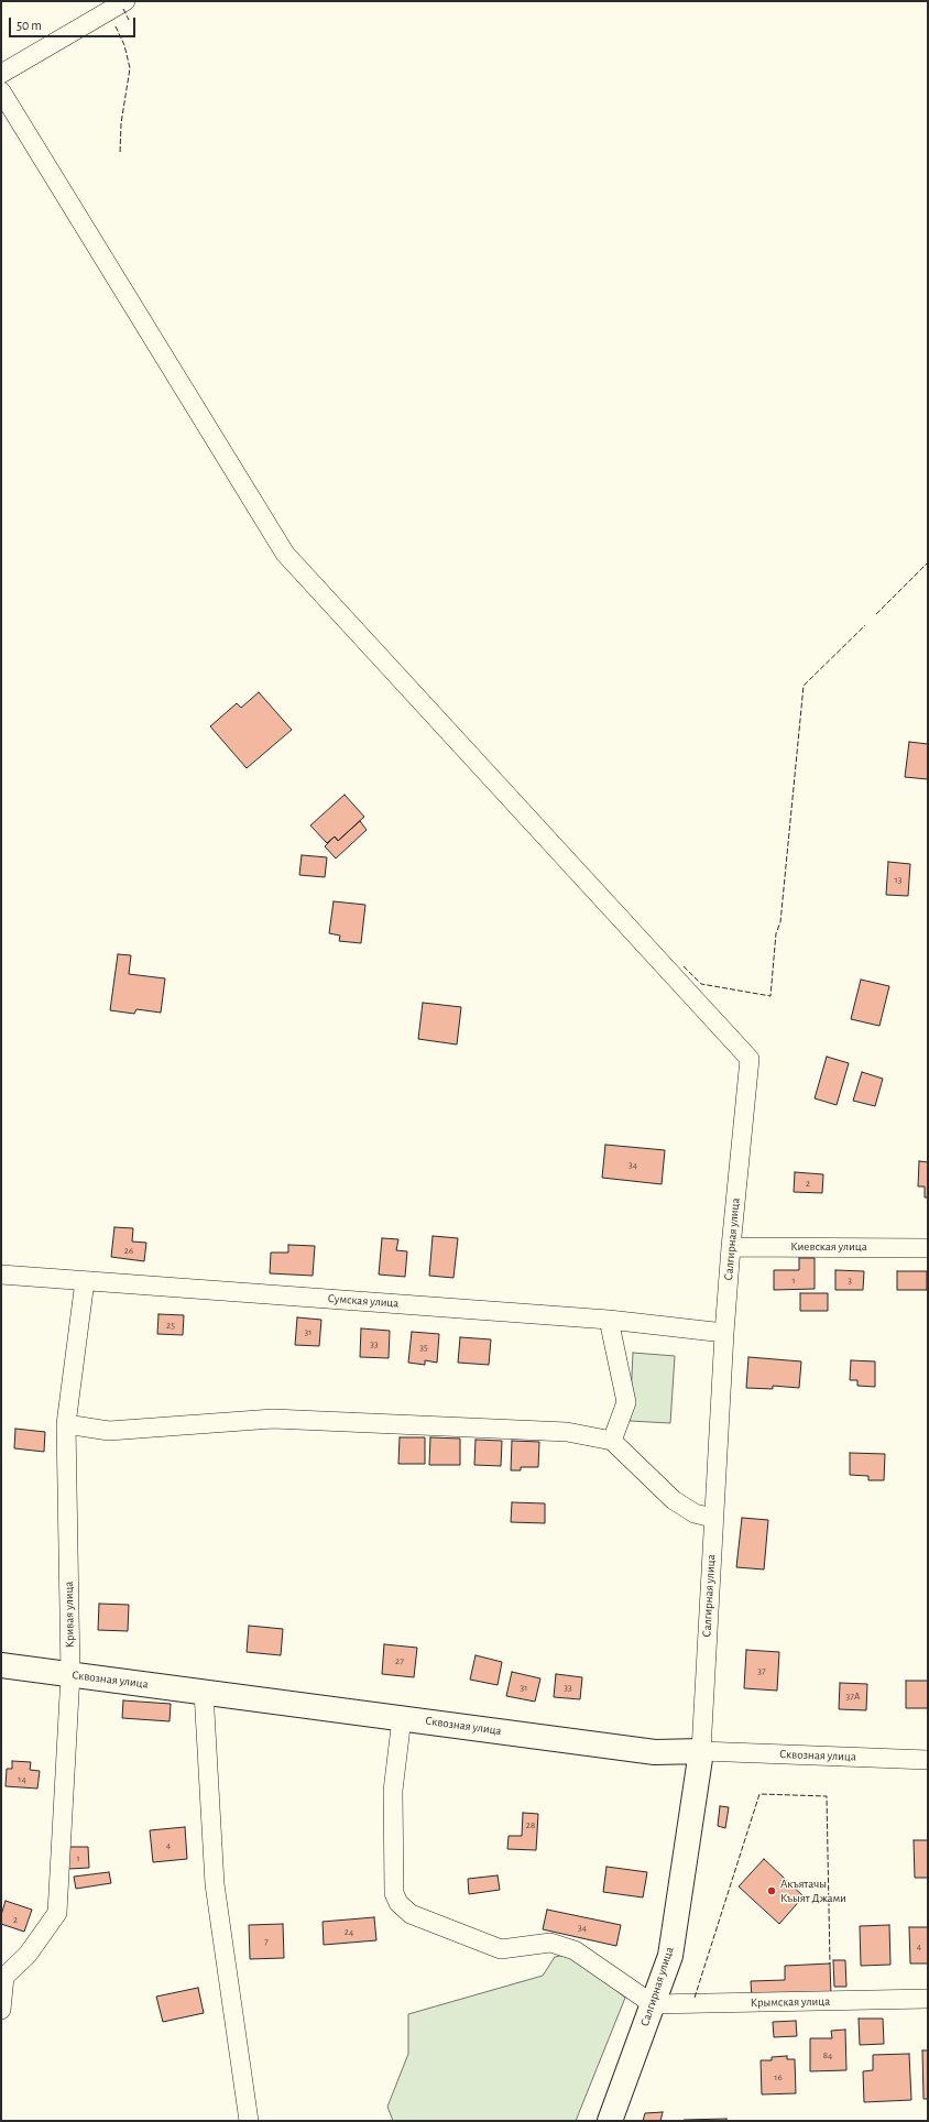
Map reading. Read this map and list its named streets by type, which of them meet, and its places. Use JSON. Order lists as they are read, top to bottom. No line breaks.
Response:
{"streets":{"main road":["Салгирная улица","Сквозная улица"],"street":["Киевская улица","Сумская улица","Кривая улица","Крымская улица"]},"crossings":[["Салгирная улица","Киевская улица"],["Салгирная улица","Сумская улица"],["Салгирная улица","Сквозная улица"],["Салгирная улица","Крымская улица"],["Сумская улица","Кривая улица"],["Кривая улица","Сквозная улица"]],"places":["Акъятачы Къыят Джами"],"house_numbers":["13","34","2","26","1","3","25","31","33","35","27","37","31","33","37А","14","28","4","1","2","34","24","7","4","84","16"],"scale_bar":"50 m"}
